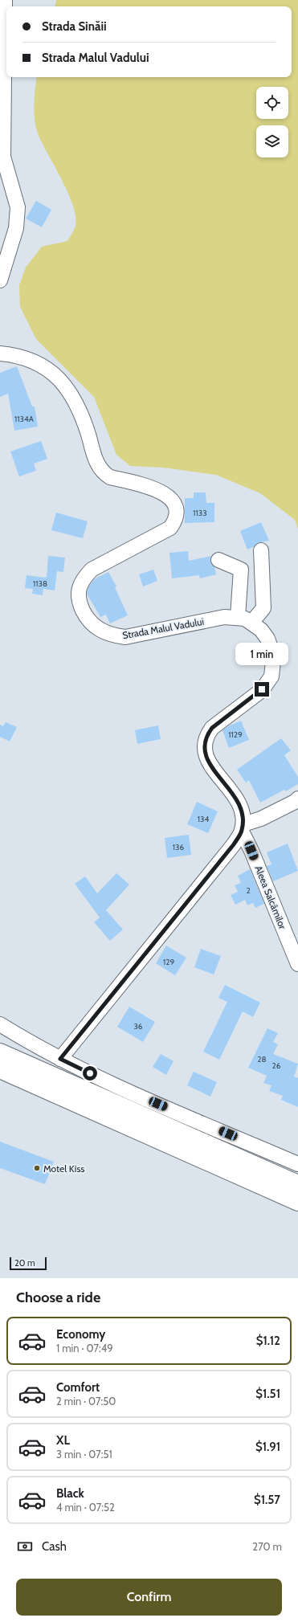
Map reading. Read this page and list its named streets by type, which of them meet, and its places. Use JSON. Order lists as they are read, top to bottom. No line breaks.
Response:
{"streets":{"street":["Strada Malul Vadului","Aleea Salcâmilor"]},"crossings":[["Strada Malul Vadului","Aleea Salcâmilor"]],"places":["Motel Kiss"],"house_numbers":["1134A","1133","1138","1129","134","136","2","129","36","28","26"],"scale_bar":"20 m","page":{"banner":["Strada Sinăii","Strada Malul Vadului"],"bubble":"1 min","scale":"20 m","heading":"Choose a ride","list":[{"name":"Economy","note":"1 min · 07:49","value":"$1.12"},{"name":"Comfort","note":"2 min · 07:50","value":"$1.51"},{"name":"XL","note":"3 min · 07:51","value":"$1.91"},{"name":"Black","note":"4 min · 07:52","value":"$1.57"}],"pay":["Cash","270 m"],"buttons":"Confirm"}}
